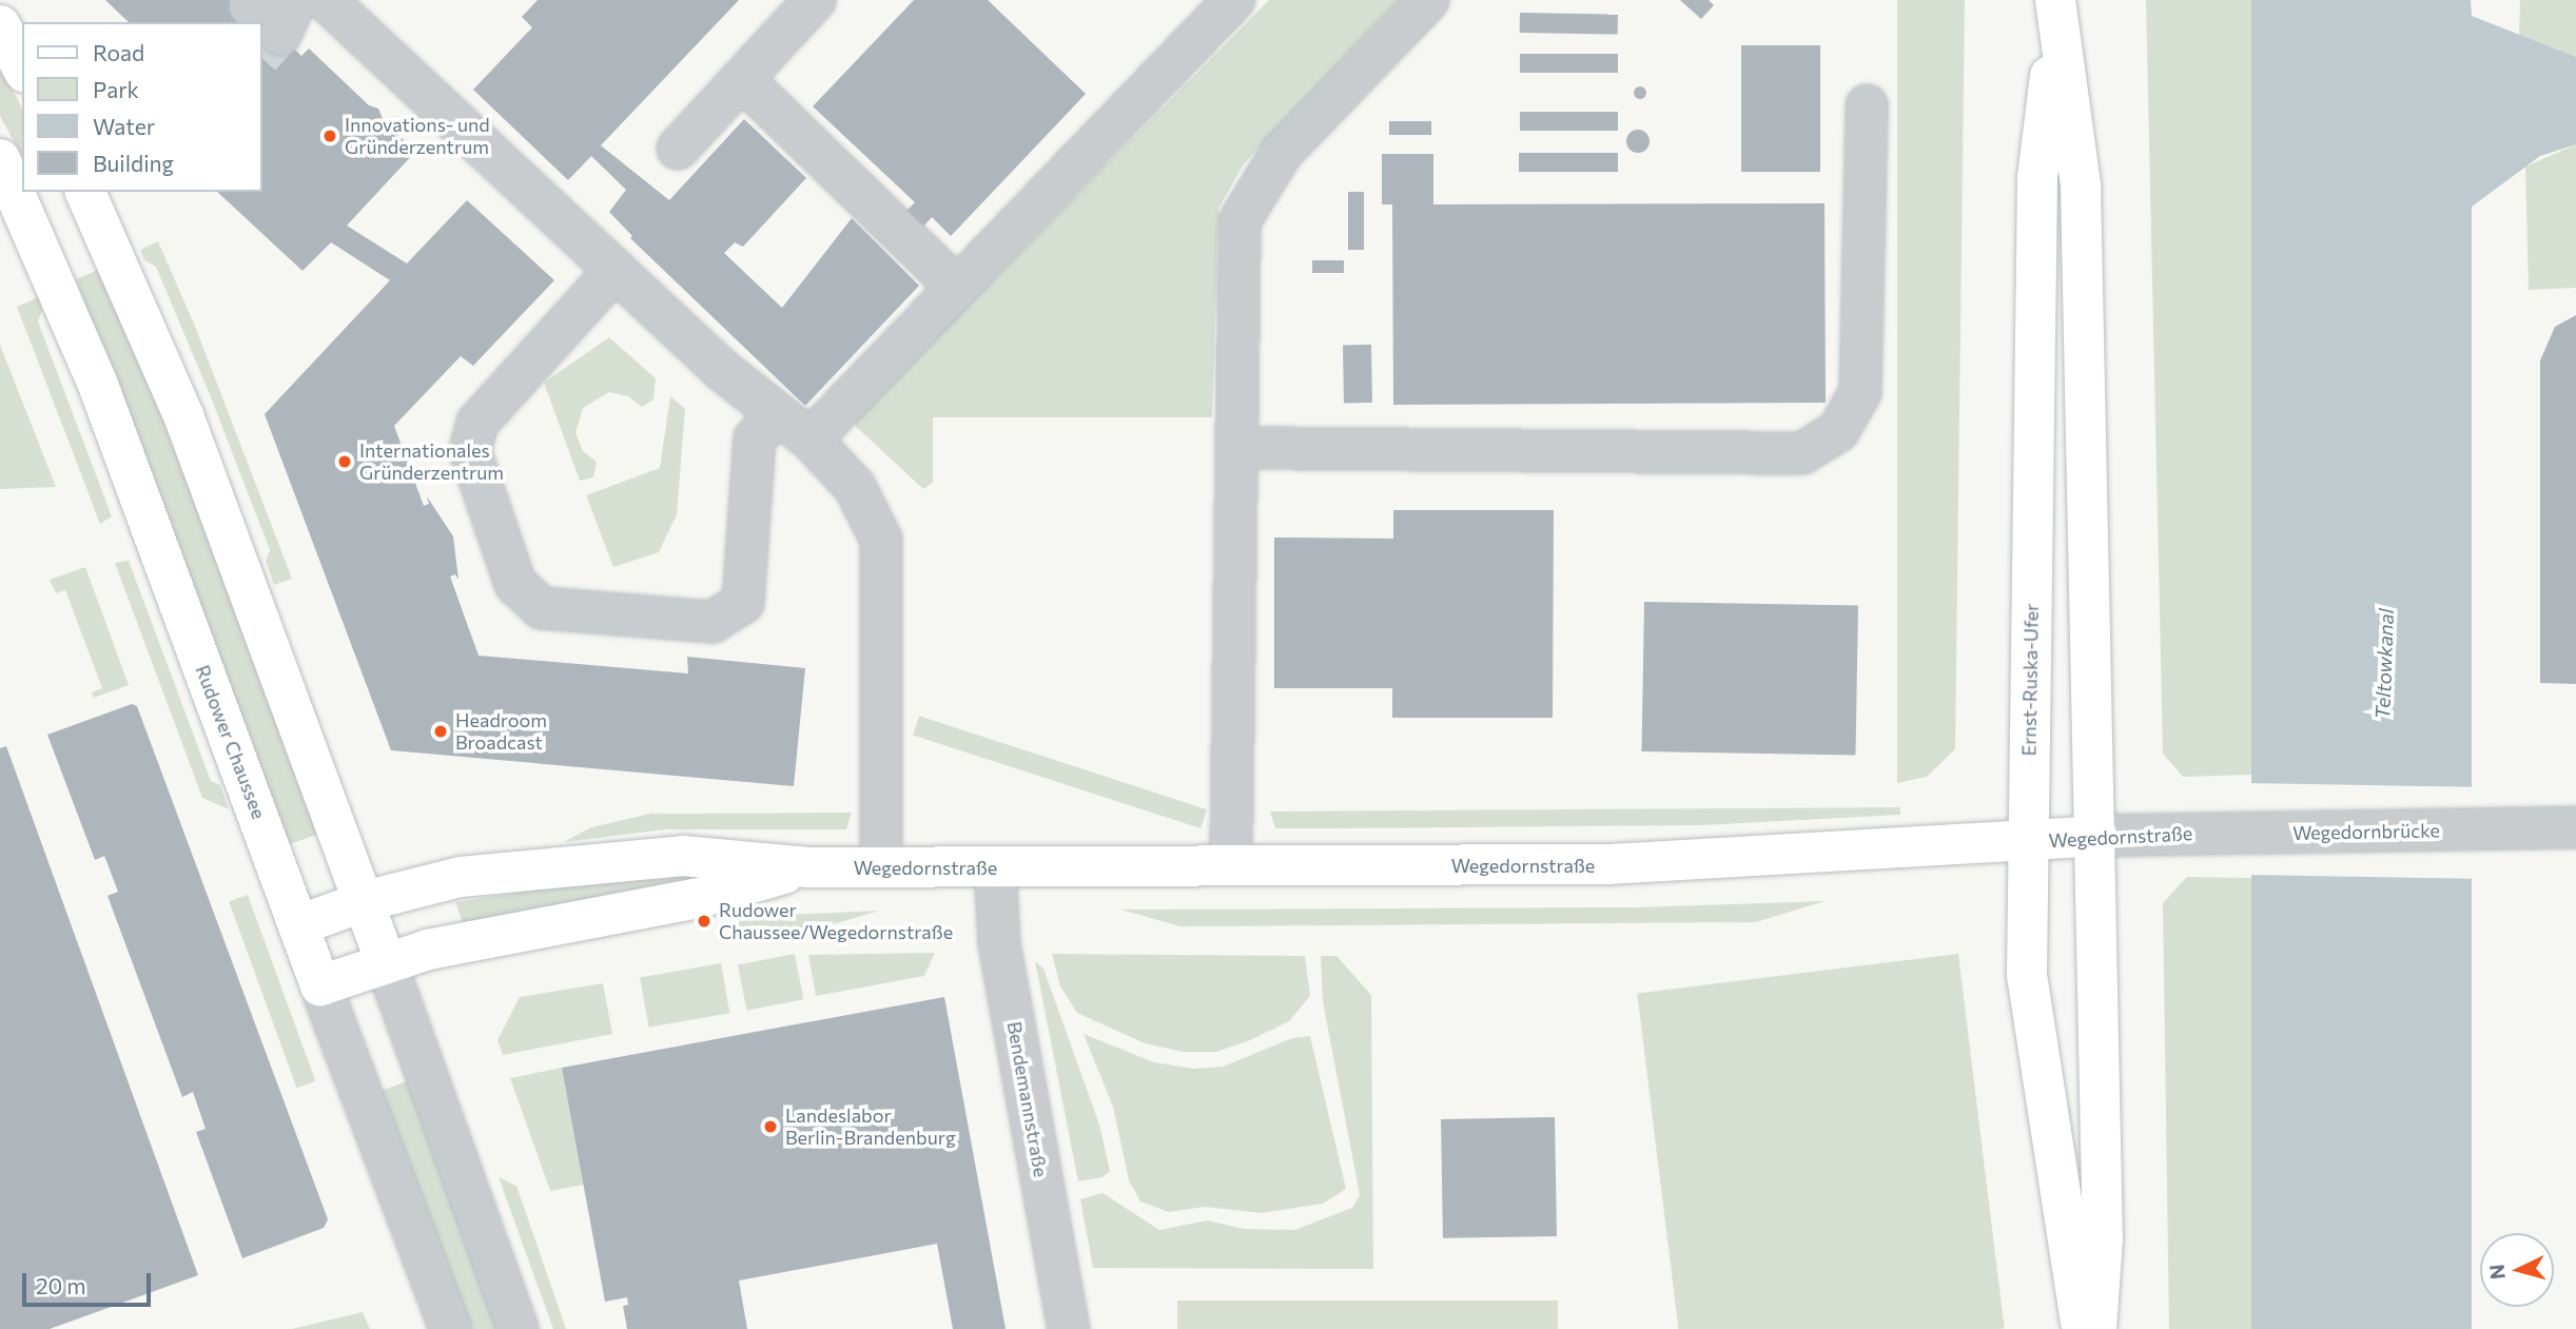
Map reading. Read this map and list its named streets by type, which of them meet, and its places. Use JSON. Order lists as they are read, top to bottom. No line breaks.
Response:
{"streets":{"main road":["Ernst-Ruska-Ufer","Rudower Chaussee","Wegedornstraße"],"street":["Wegedornbrücke","Bendemannstraße"]},"crossings":[["Ernst-Ruska-Ufer","Wegedornstraße"],["Rudower Chaussee","Wegedornstraße"],["Wegedornbrücke","Wegedornstraße"],["Wegedornstraße","Bendemannstraße"]],"water":["Teltowkanal"],"places":["Innovations- und Gründerzentrum","Internationales Gründerzentrum","Headroom Broadcast","Rudower Chaussee/Wegedornstraße","Landeslabor Berlin-Brandenburg"],"legend":["Road","Park","Water","Building"],"scale_bar":"20 m","north":"left"}
